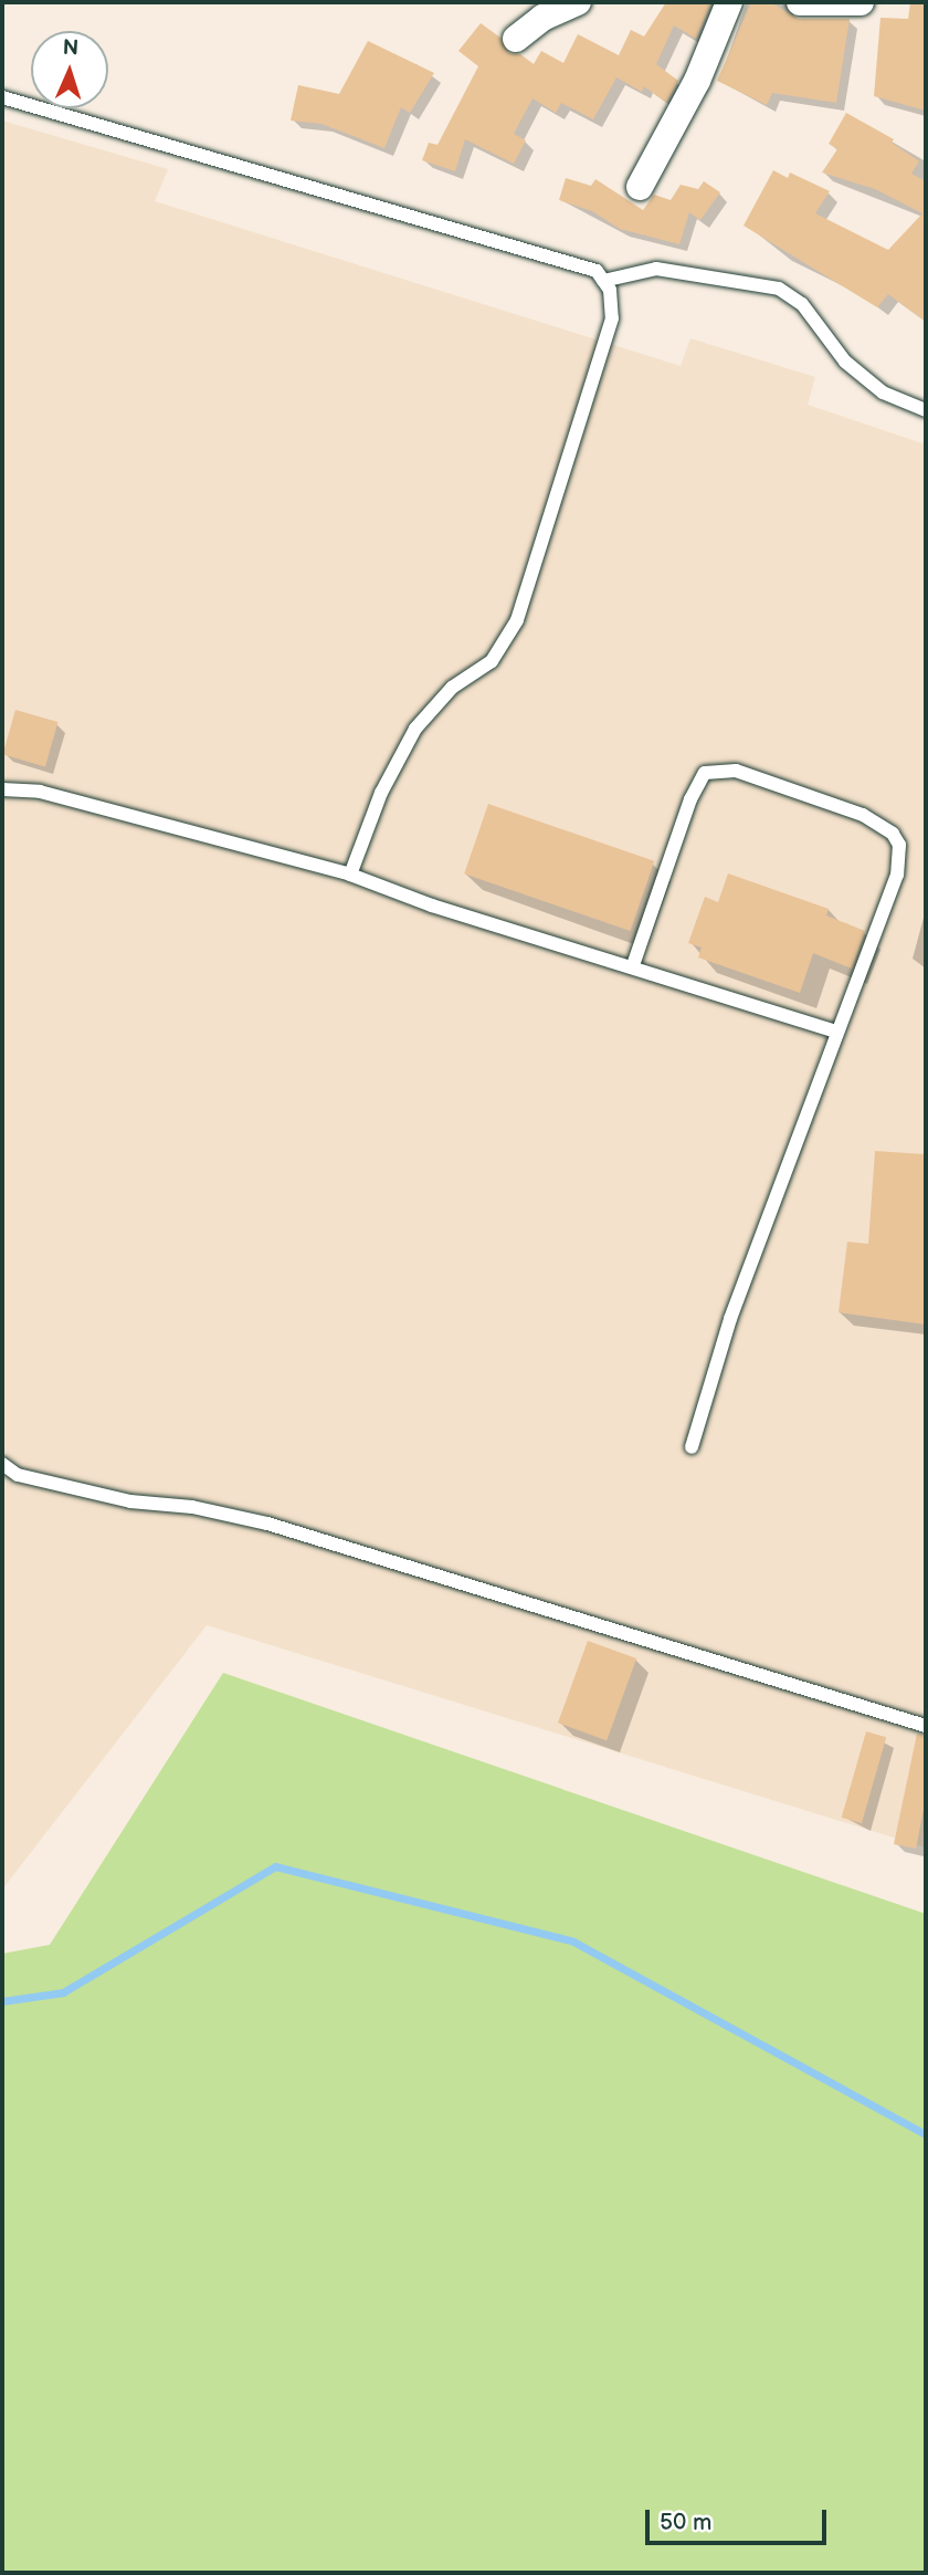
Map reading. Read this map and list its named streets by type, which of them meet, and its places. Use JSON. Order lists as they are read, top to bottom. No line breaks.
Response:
{"scale_bar":"50 m","north":"top"}
